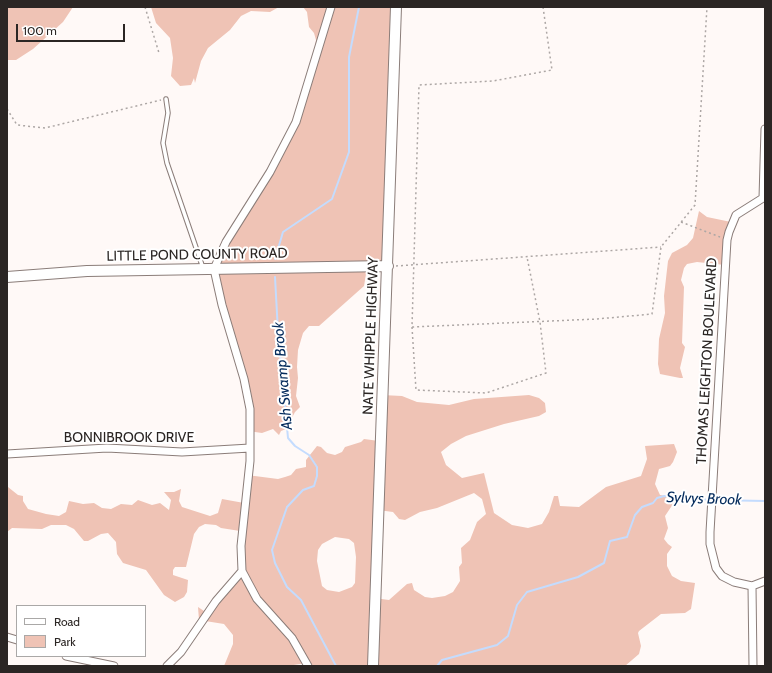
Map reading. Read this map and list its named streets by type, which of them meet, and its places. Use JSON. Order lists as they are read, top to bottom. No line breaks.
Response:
{"streets":{"main road":["LITTLE POND COUNTY ROAD","NATE WHIPPLE HIGHWAY"],"street":["THOMAS LEIGHTON BOULEVARD","BONNIBROOK DRIVE"]},"crossings":[["LITTLE POND COUNTY ROAD","NATE WHIPPLE HIGHWAY"]],"water":["Ash Swamp Brook","Sylvys Brook"],"legend":["Road","Park"],"scale_bar":"100 m"}
